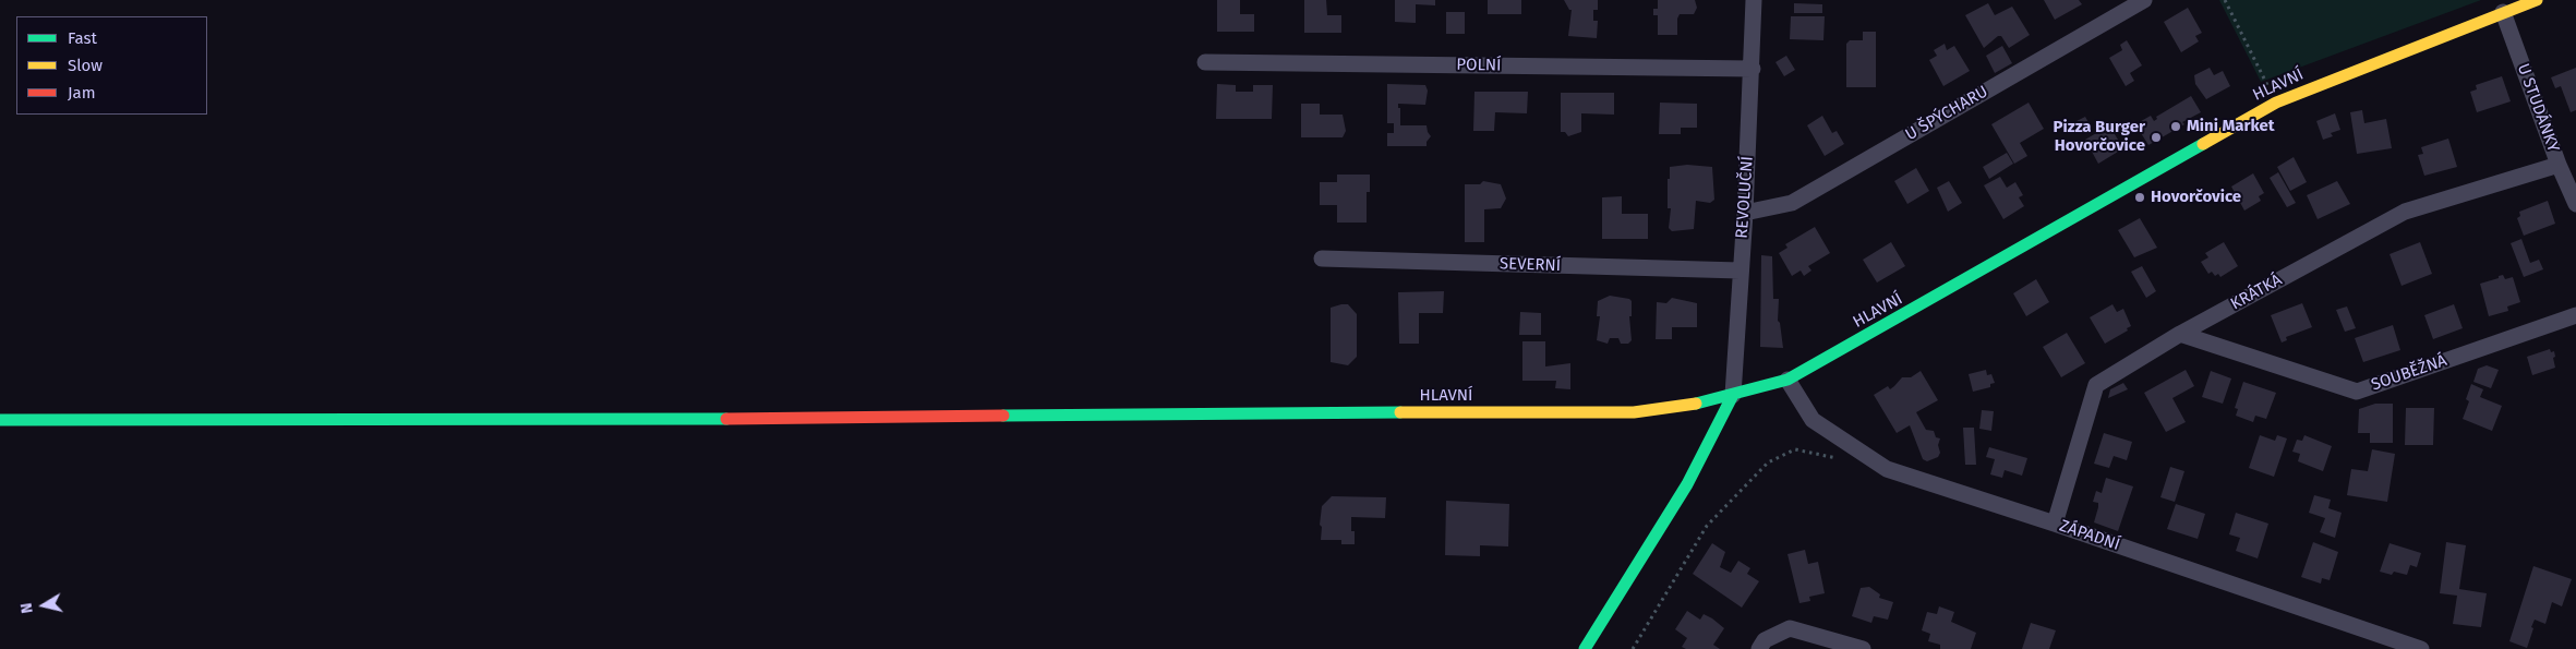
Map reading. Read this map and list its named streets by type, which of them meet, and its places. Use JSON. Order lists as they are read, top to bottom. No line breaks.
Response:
{"streets":{"street":["POLNÍ","HLAVNÍ","U STUDÁNKY","U ŠPÝCHARU","REVOLUČNÍ","SEVERNÍ","KRÁTKÁ","SOUBĚŽNÁ","ZÁPADNÍ"]},"crossings":[["POLNÍ","REVOLUČNÍ"],["HLAVNÍ","U STUDÁNKY"],["HLAVNÍ","REVOLUČNÍ"],["HLAVNÍ","ZÁPADNÍ"],["U STUDÁNKY","KRÁTKÁ"],["U ŠPÝCHARU","REVOLUČNÍ"],["REVOLUČNÍ","SEVERNÍ"],["KRÁTKÁ","SOUBĚŽNÁ"],["KRÁTKÁ","ZÁPADNÍ"]],"places":["Mini Market","Pizza Burger Hovorčovice","Hovorčovice"],"legend":["Fast","Slow","Jam"],"north":"left"}
